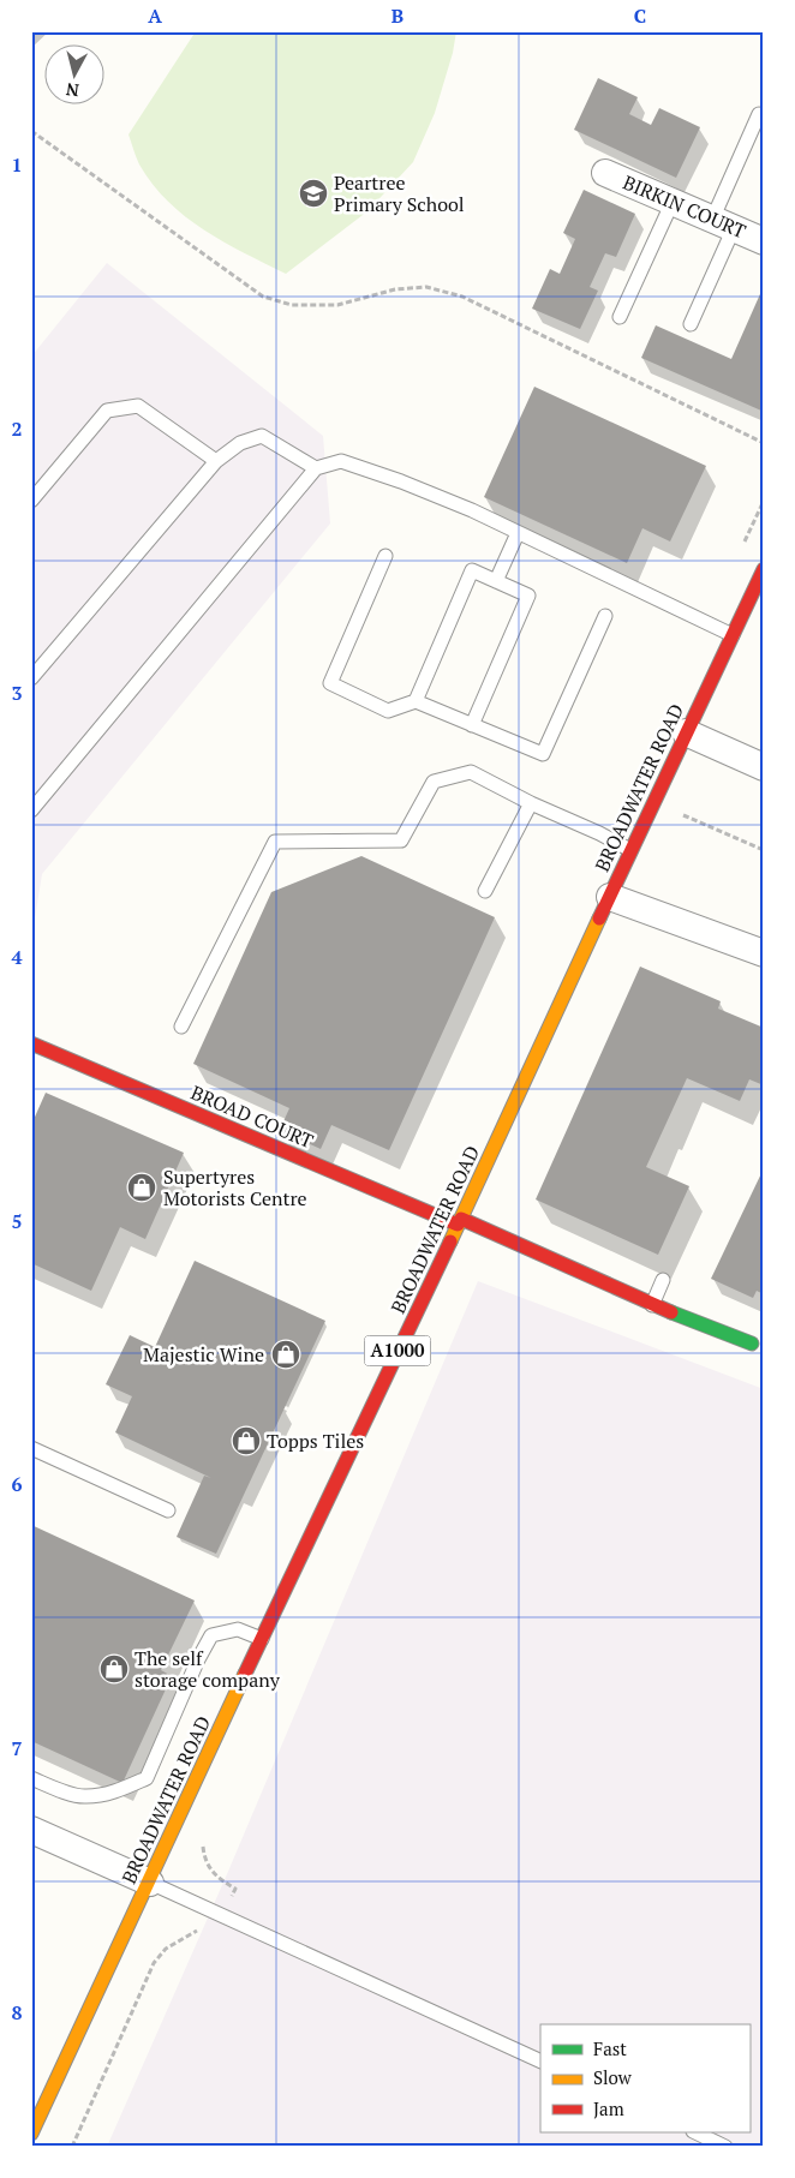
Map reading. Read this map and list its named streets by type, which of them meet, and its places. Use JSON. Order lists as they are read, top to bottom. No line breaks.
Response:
{"streets":{"main road":["BROADWATER ROAD","BROAD COURT","A1000"],"street":["BIRKIN COURT"]},"crossings":[["BROADWATER ROAD","BROAD COURT"]],"places":{"school or university":["Peartree Primary School"],"shop":["Supertyres Motorists Centre","Majestic Wine","Topps Tiles","The self storage company"]},"legend":["Fast","Slow","Jam"],"north":"bottom","grid":{"columns":["A","B","C"],"rows":["1","2","3","4","5","6","7","8"]}}
